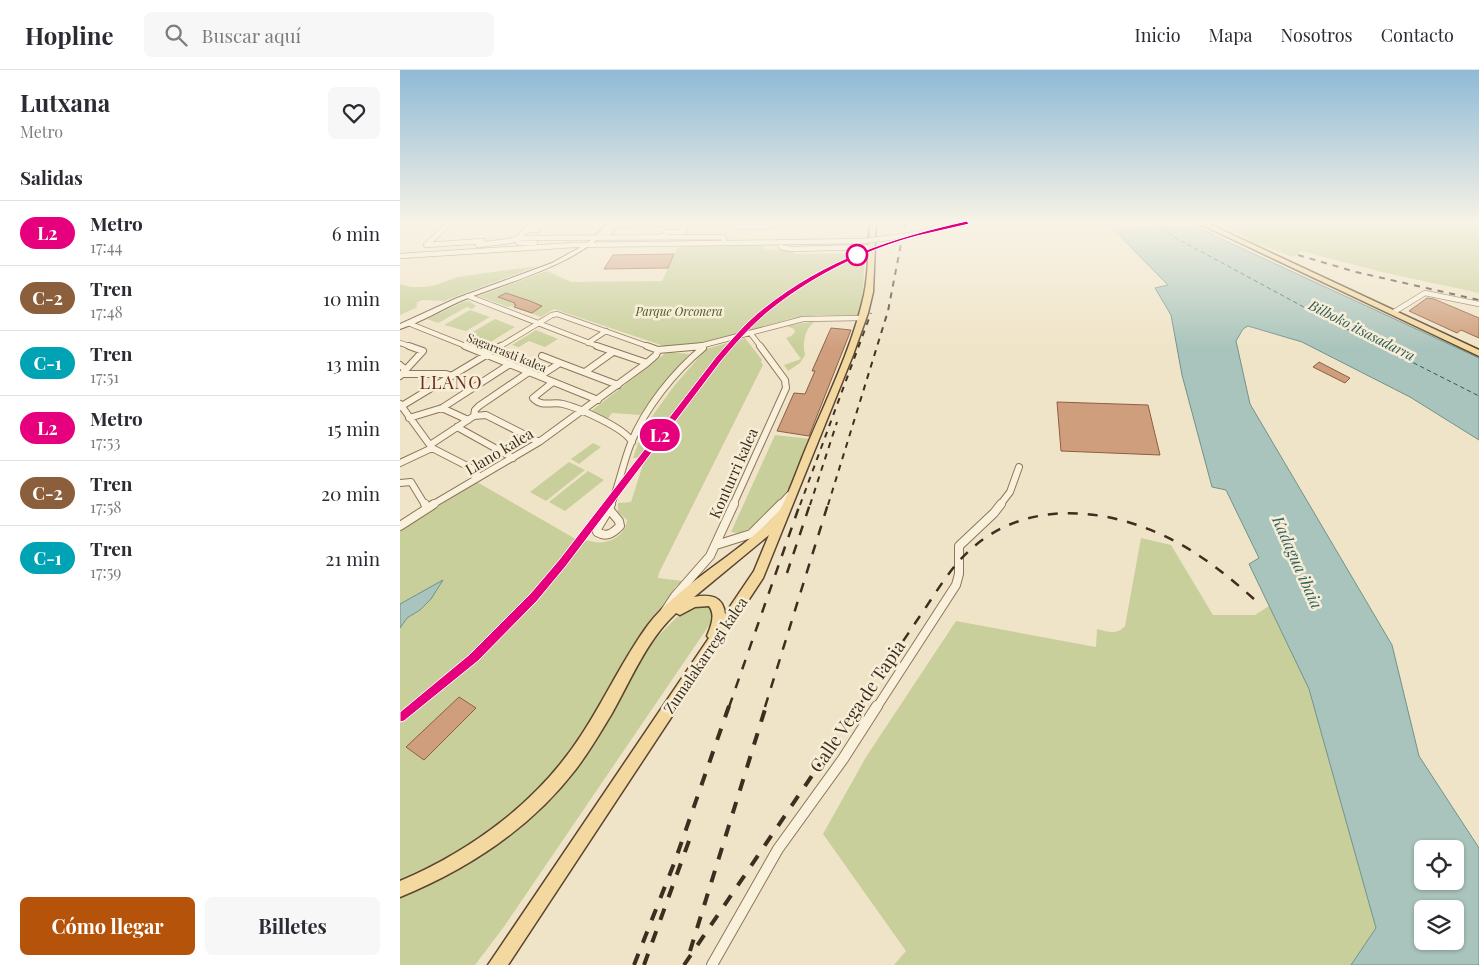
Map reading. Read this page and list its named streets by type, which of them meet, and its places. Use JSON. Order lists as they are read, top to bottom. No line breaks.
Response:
{"streets":{"main road":["Zumalakarregi kalea"],"street":["Sagarrasti kalea","Llano kalea","Konturri kalea","Calle Vega de Tapia"]},"crossings":[["Sagarrasti kalea","Llano kalea"]],"districts":["LLANO"],"water":["Bilboko itsasadarra","Kadagua ibaia"],"parks":["Parque Orconera"],"lines":["metro line L2"],"page":{"header":"Hopline","search":"Buscar aquí","nav":["Inicio","Mapa","Nosotros","Contacto"],"heading":[["Lutxana","Metro"],"Salidas"],"on_map":"L2","list":[{"mark":"L2","name":"Metro","note":"17:44","value":"6 min"},{"mark":"C-2","name":"Tren","note":"17:48","value":"10 min"},{"mark":"C-1","name":"Tren","note":"17:51","value":"13 min"},{"mark":"L2","name":"Metro","note":"17:53","value":"15 min"},{"mark":"C-2","name":"Tren","note":"17:58","value":"20 min"},{"mark":"C-1","name":"Tren","note":"17:59","value":"21 min"}],"buttons":["Cómo llegar","Billetes"]}}
